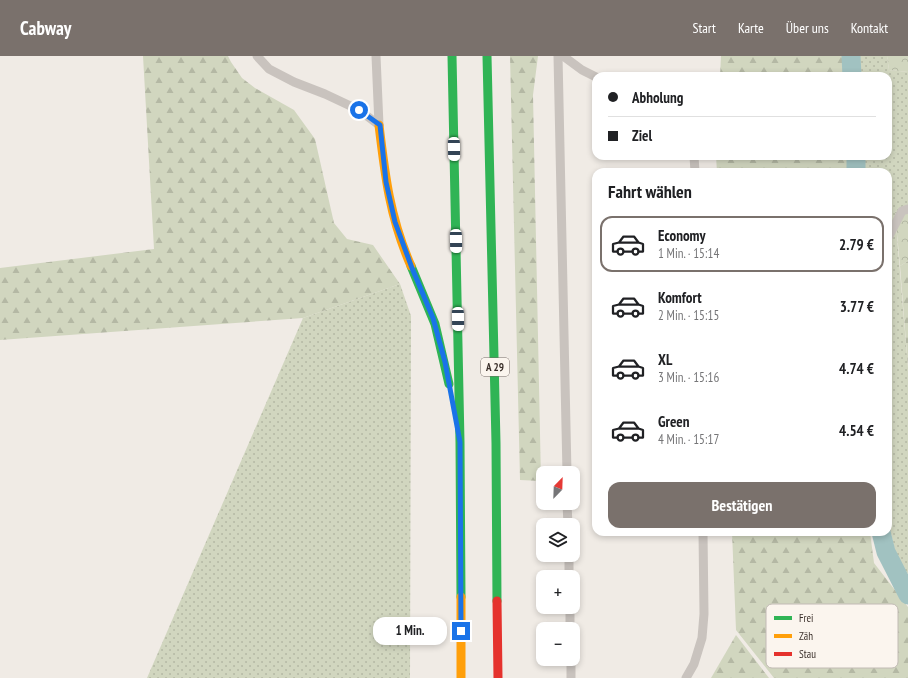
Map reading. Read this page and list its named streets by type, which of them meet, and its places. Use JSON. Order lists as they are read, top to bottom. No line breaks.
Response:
{"streets":{"highway":["A 29"]},"legend":["Frei","Zäh","Stau"],"north":"top right","page":{"header":"Cabway","nav":["Start","Karte","Über uns","Kontakt"],"banner":["Abholung","Ziel"],"heading":"Fahrt wählen","list":[{"name":"Economy","note":"1 Min. · 15:14","value":"2.79 €"},{"name":"Komfort","note":"2 Min. · 15:15","value":"3.77 €"},{"name":"XL","note":"3 Min. · 15:16","value":"4.74 €"},{"name":"Green","note":"4 Min. · 15:17","value":"4.54 €"}],"map_buttons":["+","−"],"buttons":"Bestätigen","bubble":"1 Min."}}
